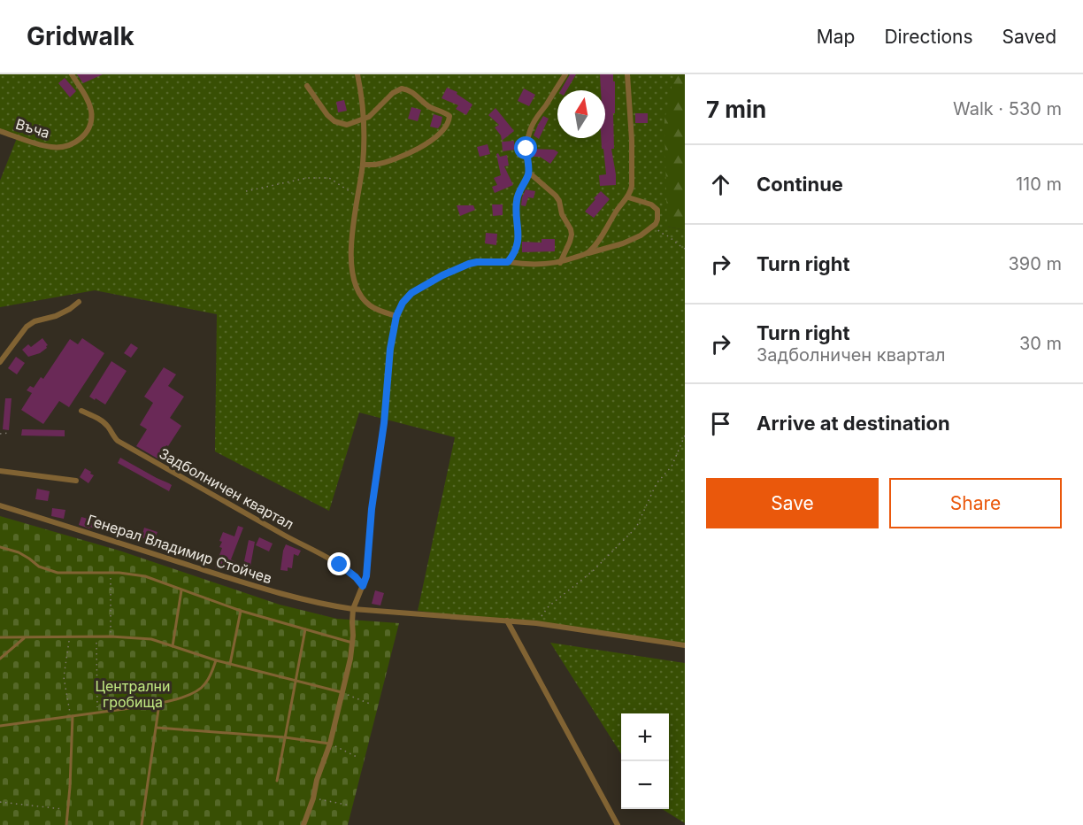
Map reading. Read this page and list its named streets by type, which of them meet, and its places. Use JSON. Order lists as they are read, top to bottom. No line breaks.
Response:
{"streets":{"street":["Въча","Задболничен квартал","Генерал Владимир Стойчев"]},"parks":["Централни гробища"],"north":"top","page":{"header":"Gridwalk","nav":["Map","Directions","Saved"],"heading":["7 min","Walk · 530 m"],"list":[["Continue","110 m"],["Turn right","390 m"],["Turn right","Задболничен квартал","30 m"],"Arrive at destination"],"buttons":["Save","Share"],"map_buttons":["+","−"]}}
